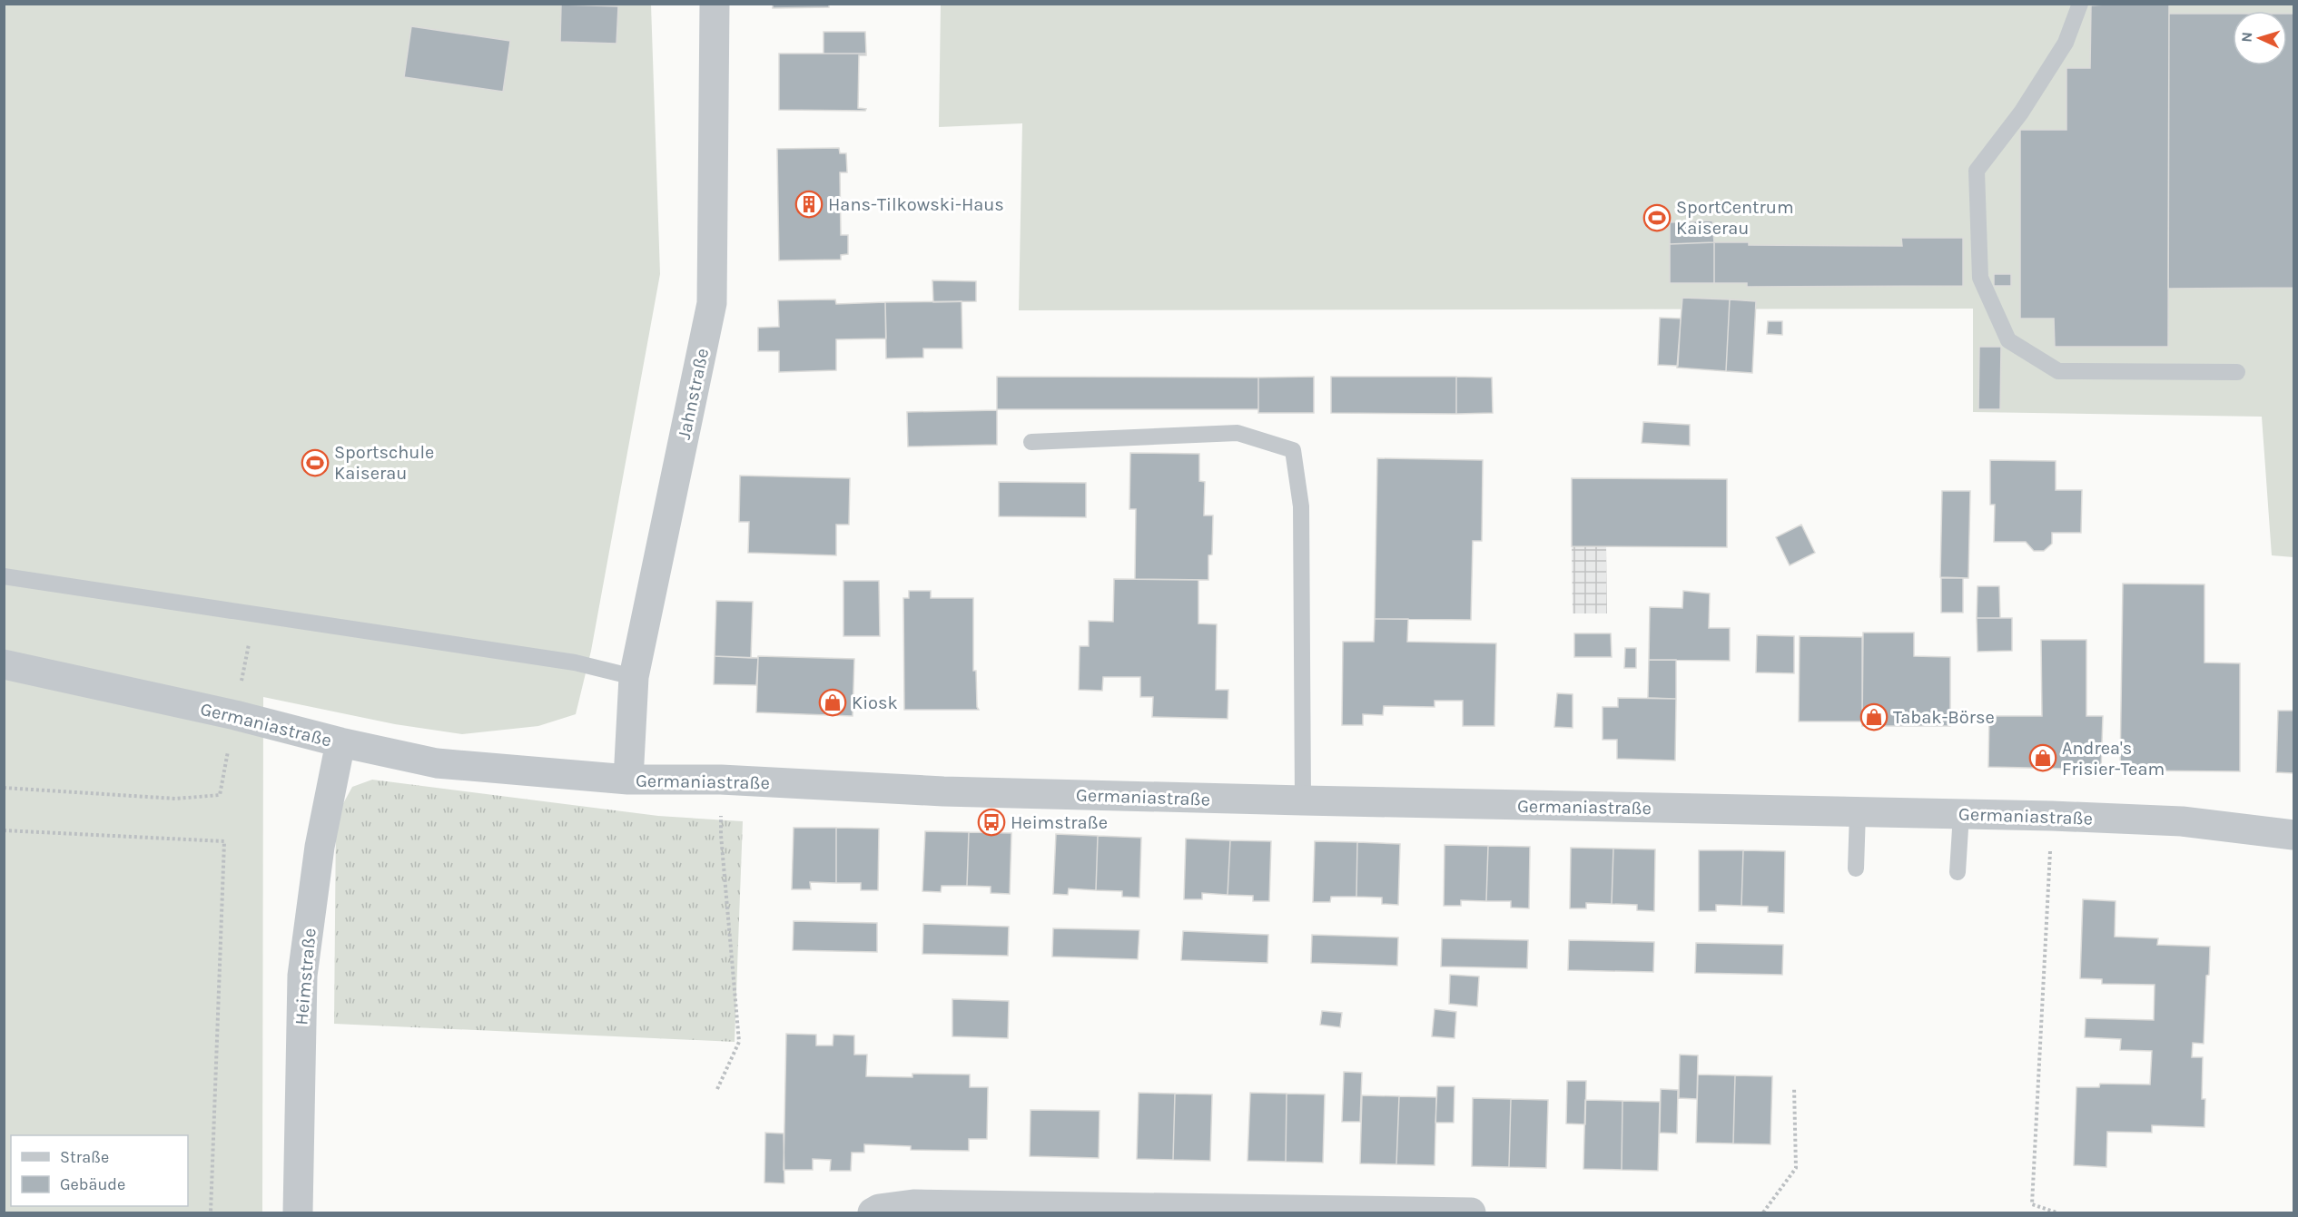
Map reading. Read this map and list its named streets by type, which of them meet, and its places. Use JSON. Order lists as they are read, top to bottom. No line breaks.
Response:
{"streets":{"street":["Jahnstraße","Germaniastraße","Heimstraße"]},"crossings":[["Jahnstraße","Germaniastraße"],["Germaniastraße","Heimstraße"]],"places":{"building":["Hans-Tilkowski-Haus"],"sports":["SportCentrum Kaiserau","Sportschule Kaiserau"],"shop":["Kiosk","Tabak-Börse","Andrea's Frisier-Team"],"bus stop":["Heimstraße"]},"legend":["Straße","Gebäude"],"north":"left"}
